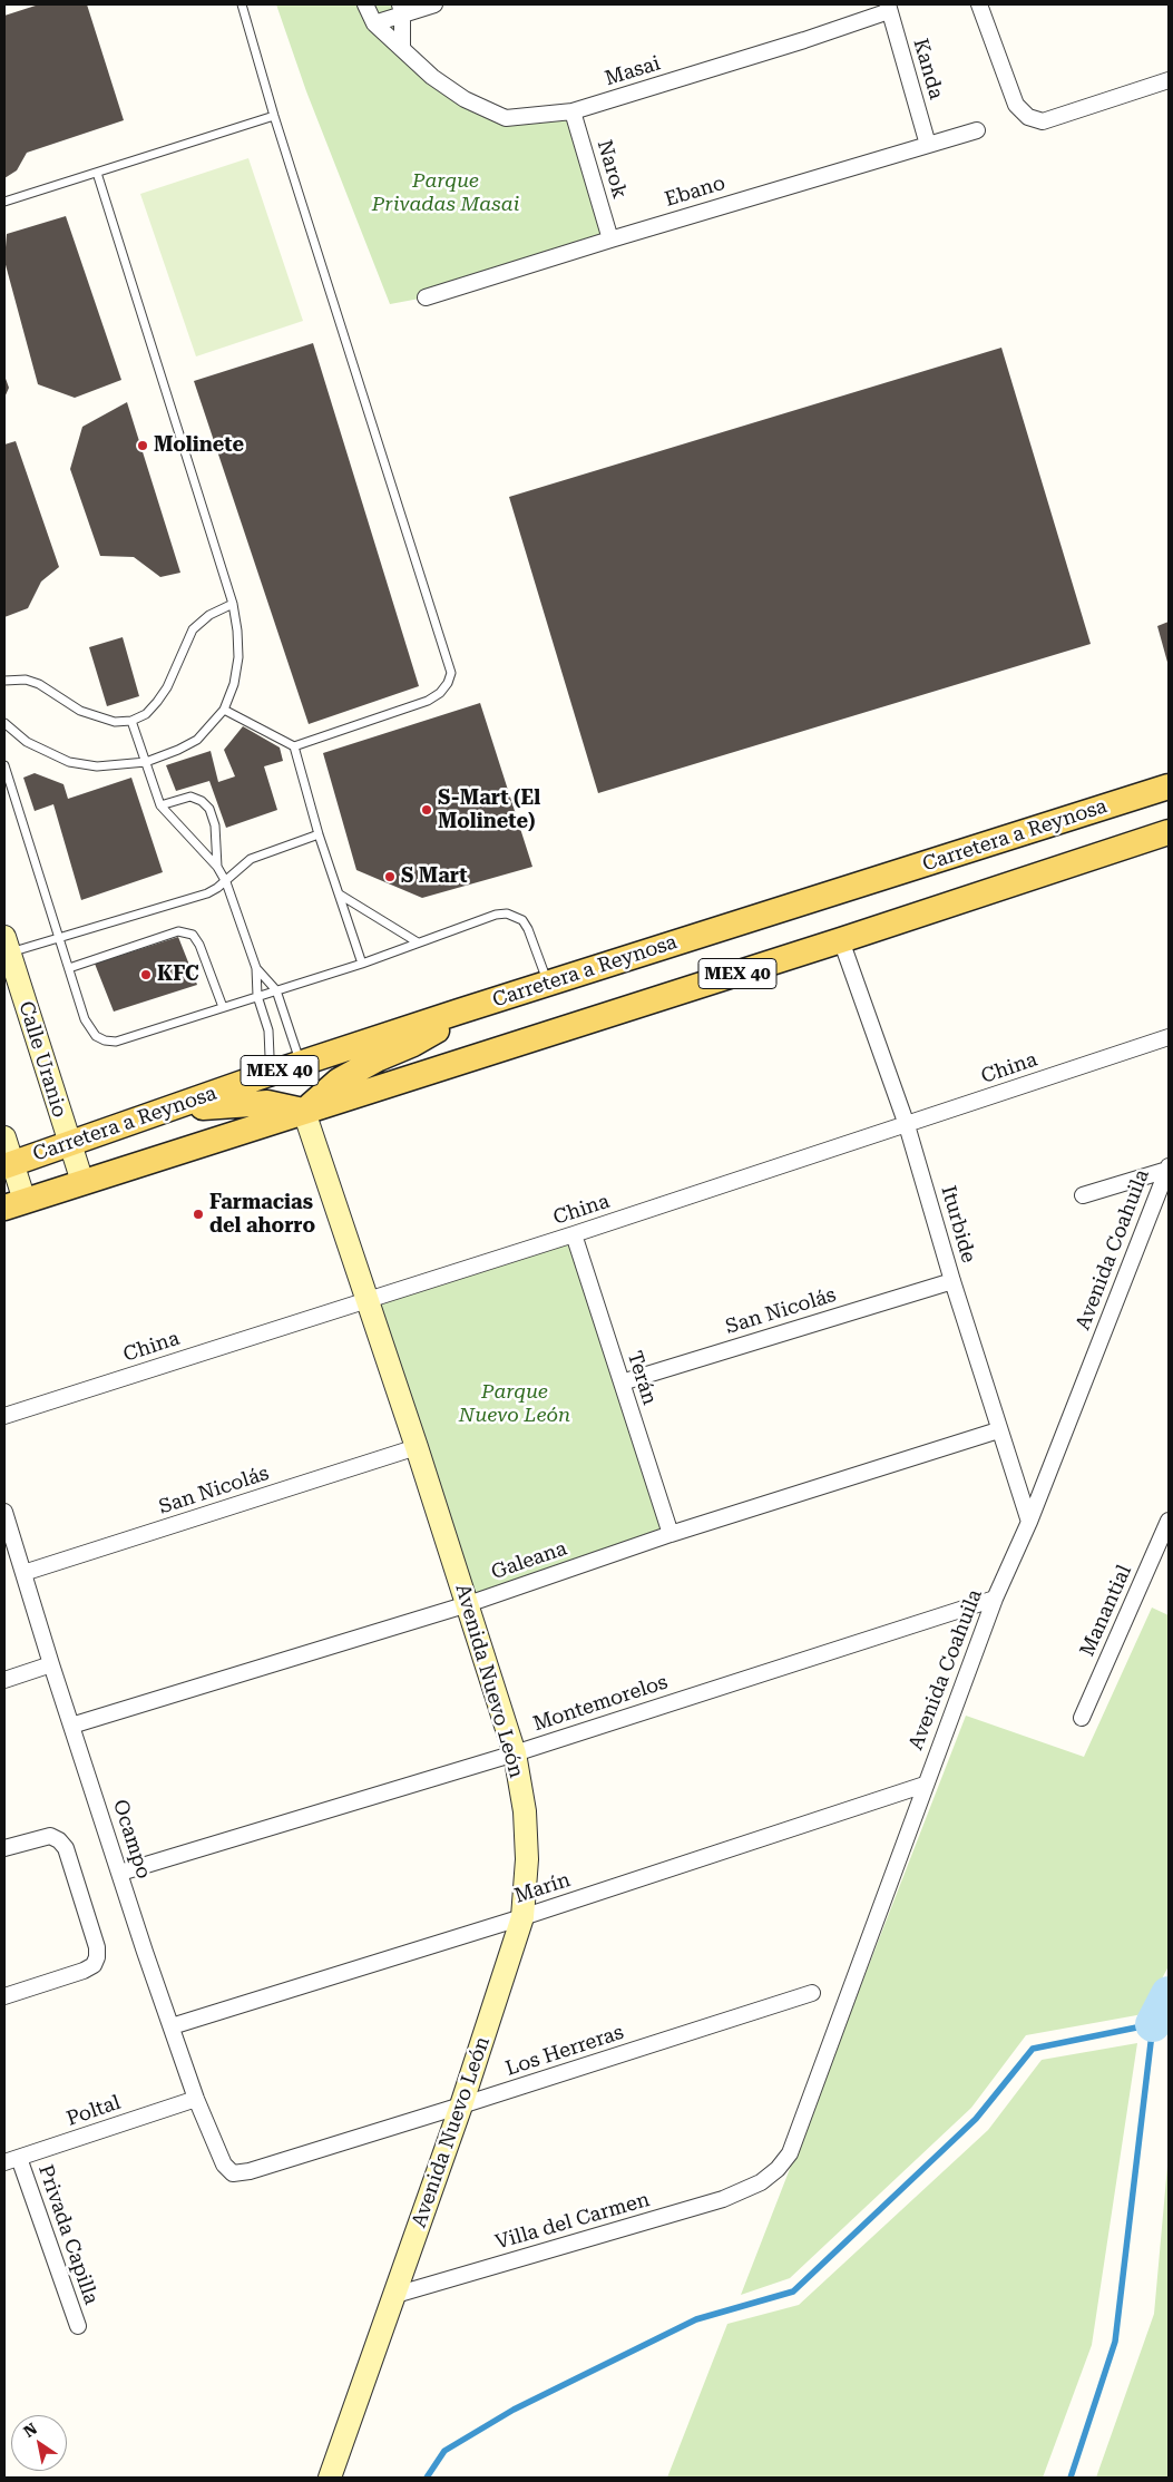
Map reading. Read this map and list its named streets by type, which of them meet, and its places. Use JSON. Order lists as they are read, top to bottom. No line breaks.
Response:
{"streets":{"main road":["Carretera a Reynosa","MEX 40"],"street":["Kanda","Masai","Narok","Ebano","Calle Uranio","China","Iturbide","Avenida Coahuila","San Nicolás","Terán","Galeana","Manantial","Avenida Nuevo León","Montemorelos","Ocampo","Marín","Los Herreras","Poltal","Villa del Carmen","Privada Capilla"]},"crossings":[["Kanda","Masai"],["Kanda","Ebano"],["Masai","Narok"],["Narok","Ebano"],["Carretera a Reynosa","Calle Uranio"],["Carretera a Reynosa","Iturbide"],["Carretera a Reynosa","Avenida Nuevo León"],["China","Iturbide"],["China","Terán"],["China","Avenida Nuevo León"],["Iturbide","Avenida Coahuila"],["Iturbide","San Nicolás"],["Iturbide","Galeana"],["Avenida Coahuila","Montemorelos"],["Avenida Coahuila","Marín"],["Avenida Coahuila","Villa del Carmen"],["San Nicolás","Terán"],["San Nicolás","Avenida Nuevo León"],["San Nicolás","Ocampo"],["Terán","Galeana"],["Galeana","Avenida Nuevo León"],["Galeana","Ocampo"],["Avenida Nuevo León","Montemorelos"],["Avenida Nuevo León","Marín"],["Avenida Nuevo León","Los Herreras"],["Avenida Nuevo León","Villa del Carmen"],["Montemorelos","Ocampo"],["Ocampo","Marín"],["Ocampo","Los Herreras"],["Ocampo","Poltal"],["Poltal","Privada Capilla"]],"parks":["Parque Privadas Masai","Parque Nuevo León"],"places":["Molinete","S-Mart (El Molinete)","S Mart","KFC","Farmacias del ahorro"],"north":"top left"}
